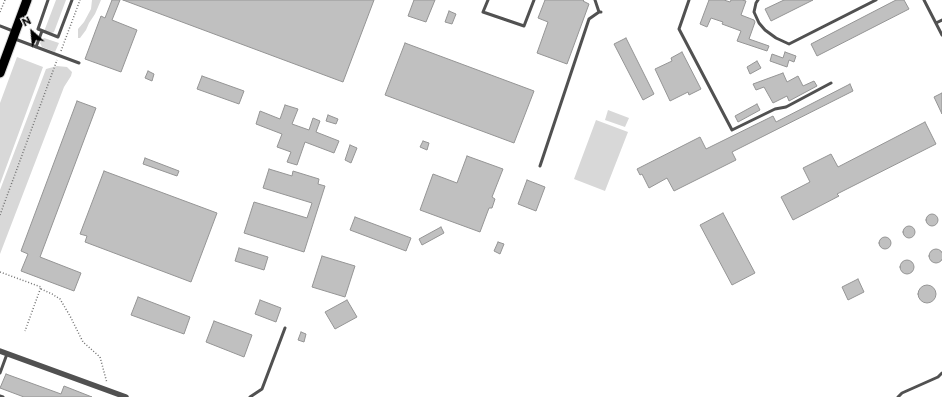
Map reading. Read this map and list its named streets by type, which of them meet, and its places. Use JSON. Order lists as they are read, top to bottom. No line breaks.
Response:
{"north":"top left"}
